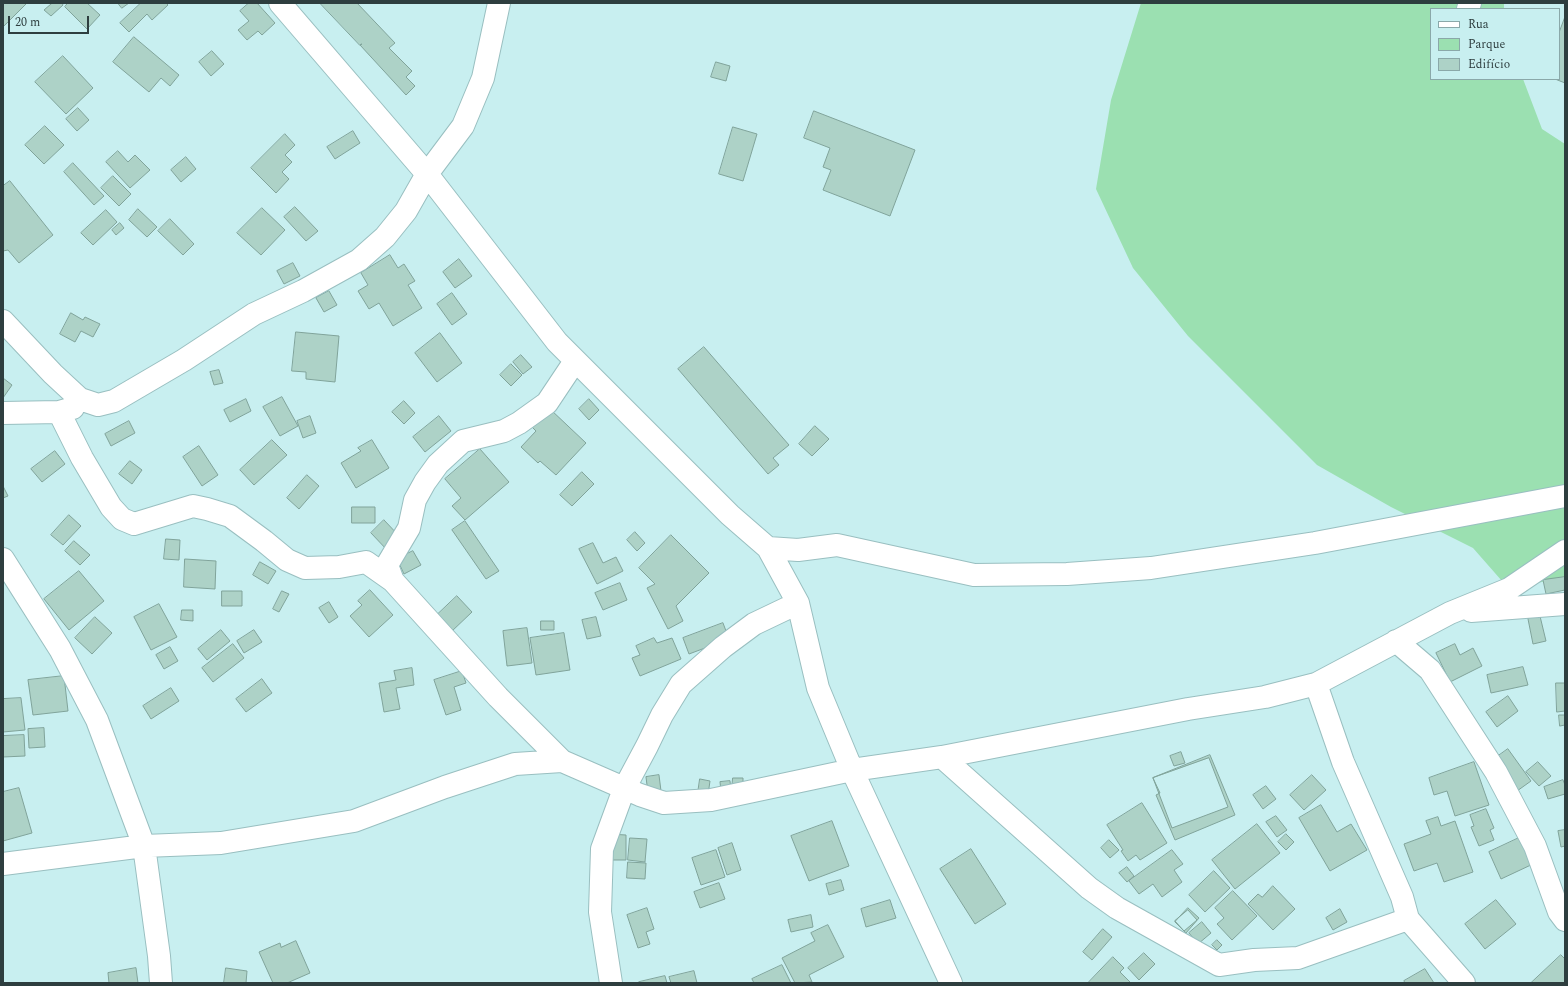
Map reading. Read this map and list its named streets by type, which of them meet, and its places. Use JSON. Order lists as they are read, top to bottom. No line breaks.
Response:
{"legend":["Rua","Parque","Edifício"],"scale_bar":"20 m"}
